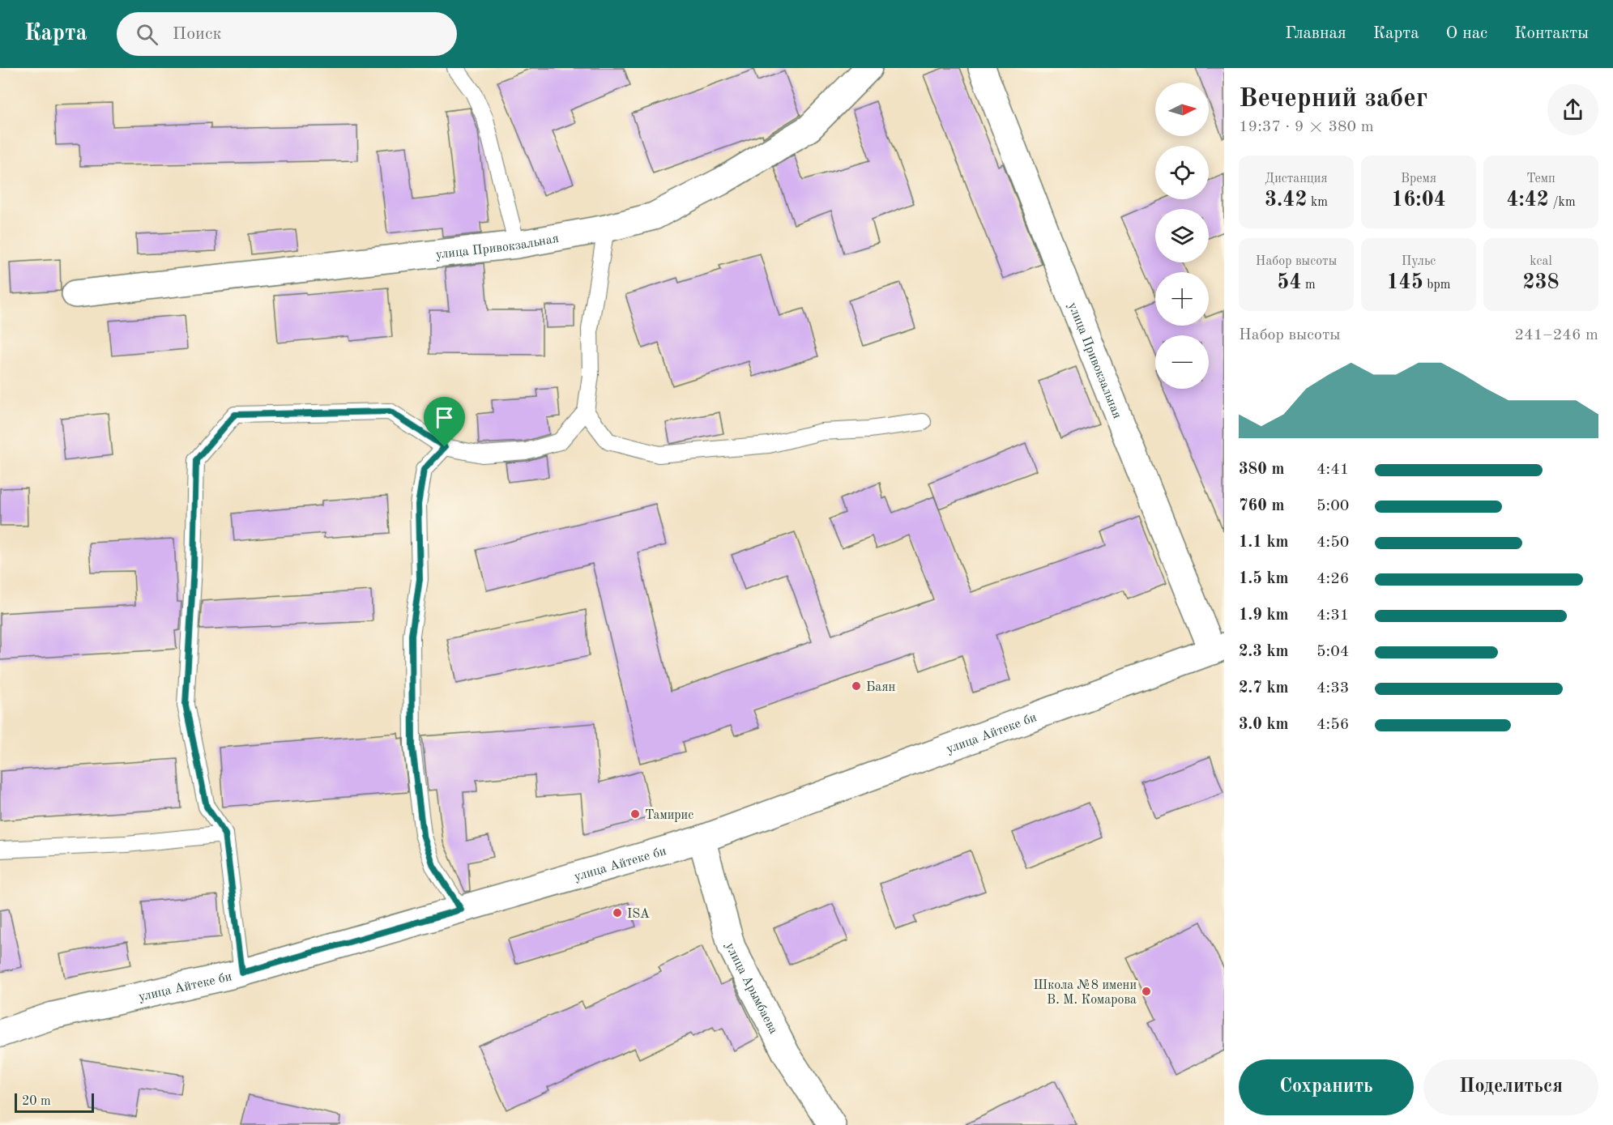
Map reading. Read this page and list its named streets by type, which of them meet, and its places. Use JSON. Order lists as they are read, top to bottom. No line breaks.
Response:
{"streets":{"street":["улица Привокзальная","улица Айтеке би","улица Арымбаева"]},"crossings":[["улица Привокзальная","улица Айтеке би"],["улица Айтеке би","улица Арымбаева"]],"places":["Баян","Тамирис","ISA","Школа №8 имени В. М. Комарова"],"scale_bar":"20 m","north":"right","page":{"header":"Карта","search":"Поиск","nav":["Главная","Карта","О нас","Контакты"],"heading":["Вечерний забег","19:37 · 9 × 380 m"],"map_buttons":["+","−"],"stats":[["Дистанция","3.42 km"],["Время","16:04"],["Темп","4:42 /km"],["Набор высоты","54 m"],["Пульс","145 bpm"],["kcal","238"]],"chart":["Набор высоты","241–246 m"],"list":[{"name":"380 m","note":"4:41"},{"name":"760 m","note":"5:00"},{"name":"1.1 km","note":"4:50"},{"name":"1.5 km","note":"4:26"},{"name":"1.9 km","note":"4:31"},{"name":"2.3 km","note":"5:04"},{"name":"2.7 km","note":"4:33"},{"name":"3.0 km","note":"4:56"}],"buttons":["Сохранить","Поделиться"],"scale":"20 m"}}
